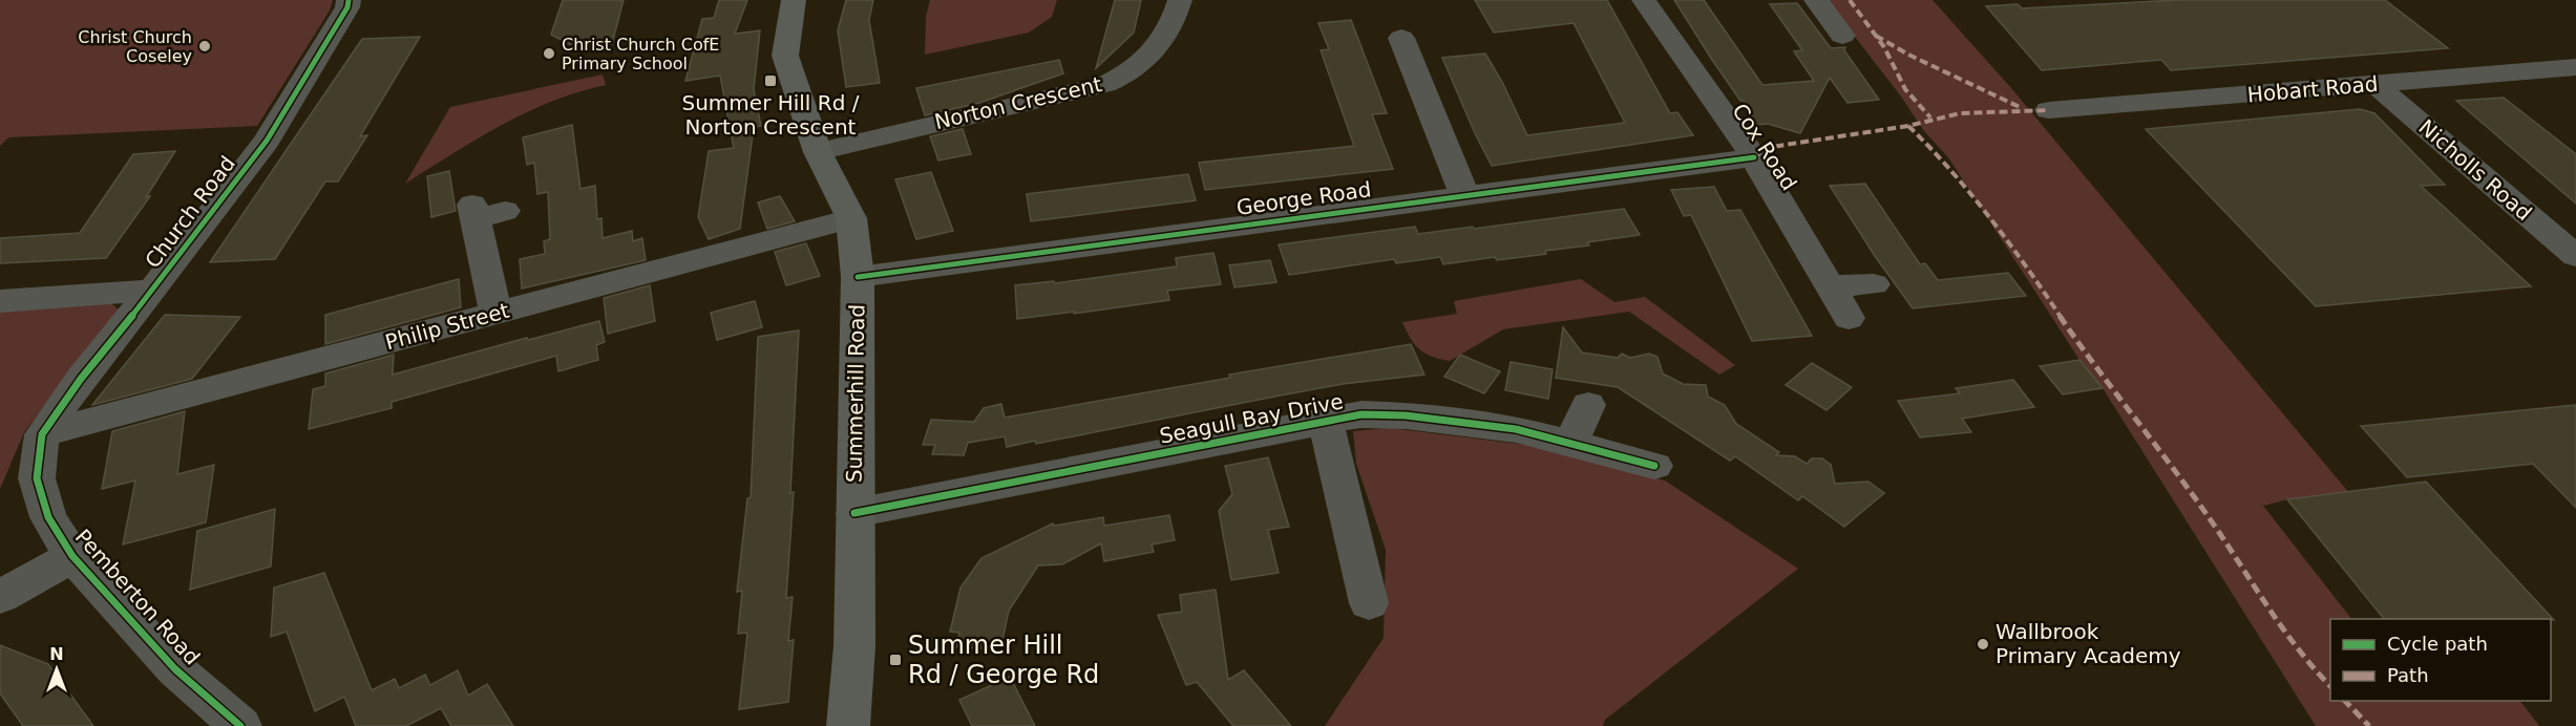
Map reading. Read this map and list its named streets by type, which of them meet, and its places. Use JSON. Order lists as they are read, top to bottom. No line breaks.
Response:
{"streets":{"main road":["Summerhill Road"],"street":["Hobart Road","Norton Crescent","Cox Road","Nicholls Road","George Road","Church Road","Philip Street","Seagull Bay Drive","Pemberton Road"]},"crossings":[["Hobart Road","Nicholls Road"],["Norton Crescent","Summerhill Road"],["Cox Road","George Road"],["George Road","Summerhill Road"],["Church Road","Philip Street"],["Church Road","Pemberton Road"],["Philip Street","Summerhill Road"],["Philip Street","Pemberton Road"],["Summerhill Road","Seagull Bay Drive"]],"places":{"other":["Christ Church Coseley","Christ Church CofE Primary School","Wallbrook Primary Academy"],"transit":["Summer Hill Rd / Norton Crescent","Summer Hill Rd / George Rd"]},"legend":["Cycle path","Path"],"north":"top"}
